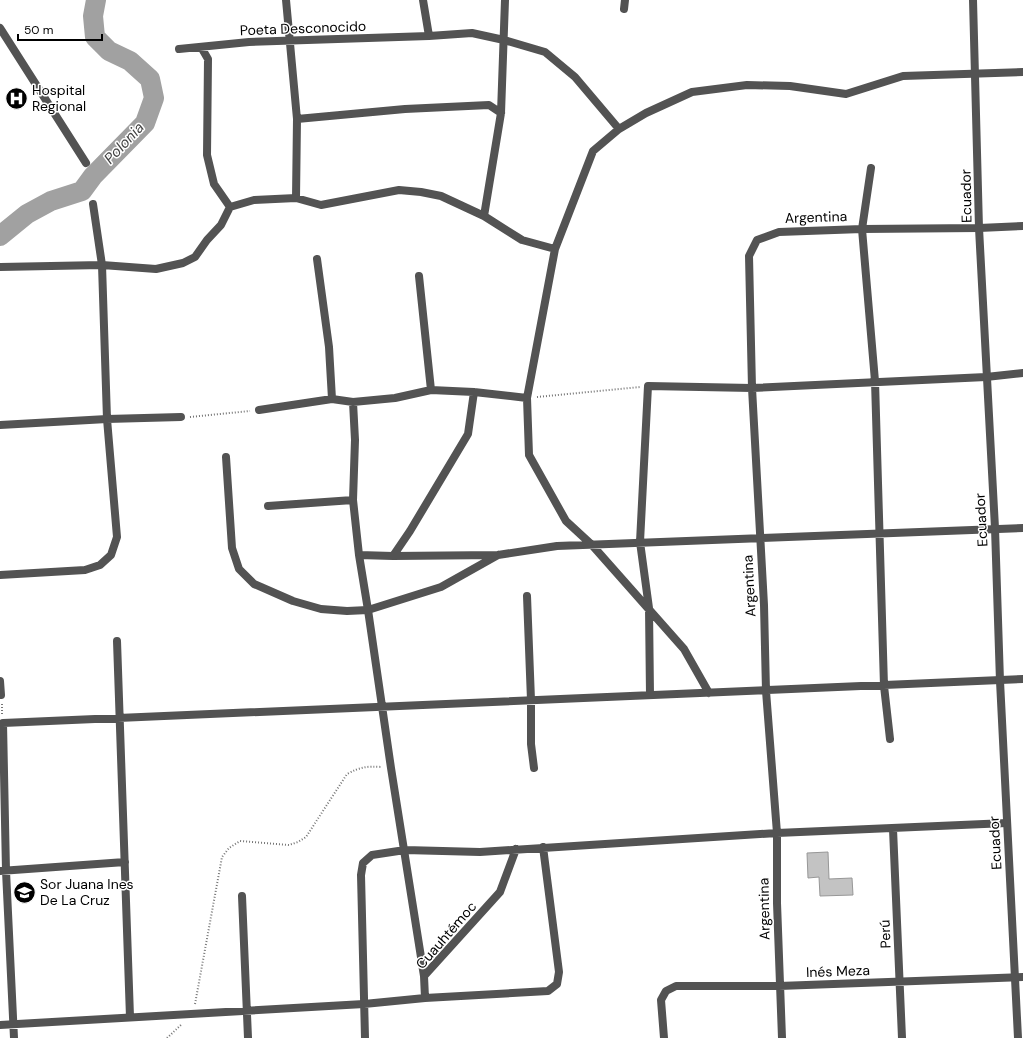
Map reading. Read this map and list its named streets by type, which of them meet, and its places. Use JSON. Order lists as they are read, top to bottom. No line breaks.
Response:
{"streets":{"street":["Poeta Desconocido","Ecuador","Argentina","Perú","Cuauhtémoc","Inés Meza"]},"crossings":[["Ecuador","Argentina"],["Ecuador","Inés Meza"],["Argentina","Inés Meza"],["Perú","Inés Meza"]],"water":["Polonia"],"places":{"hospital":["Hospital Regional"],"school or university":["Sor Juana Ines De La Cruz"]},"scale_bar":"50 m"}
